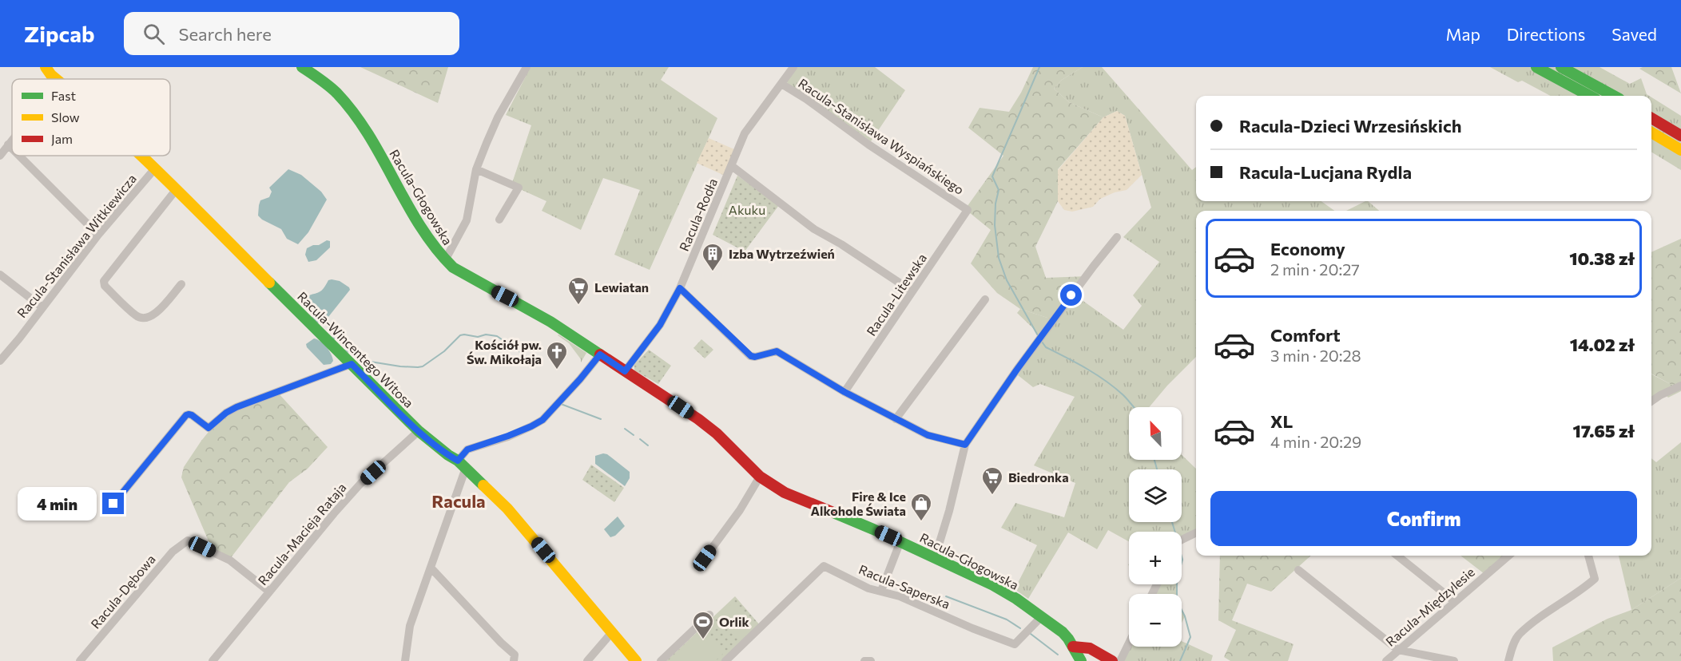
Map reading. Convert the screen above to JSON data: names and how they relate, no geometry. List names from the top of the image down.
{
  "streets": {
    "main road": ["Racula-Głogowska", "Racula-Wincentego Witosa"],
    "street": [
      "Racula-Stanisława Wyspiańskiego",
      "Racula-Rodła",
      "Racula-Stanisława Witkiewicza",
      "Racula-Litewska",
      "Racula-Macieja Rataja",
      "Racula-Saperska",
      "Racula-Dębowa",
      "Racula-Międzylesie"
    ]
  },
  "crossings": [
    ["Racula-Stanisława Wyspiańskiego", "Racula-Rodła"],
    ["Racula-Stanisława Wyspiańskiego", "Racula-Litewska"],
    ["Racula-Głogowska", "Racula-Rodła"],
    ["Racula-Głogowska", "Racula-Saperska"],
    ["Racula-Stanisława Witkiewicza", "Racula-Wincentego Witosa"],
    ["Racula-Wincentego Witosa", "Racula-Macieja Rataja"],
    ["Racula-Macieja Rataja", "Racula-Dębowa"]
  ],
  "districts": ["Racula"],
  "parks": ["Akuku"],
  "places": {
    "building": ["Izba Wytrzeźwień"],
    "supermarket": ["Lewiatan", "Biedronka"],
    "church": ["Kościół pw. Św. Mikołaja"],
    "shop": ["Fire & Ice Alkohole Świata"],
    "sports": ["Orlik"]
  },
  "legend": ["Fast", "Slow", "Jam"],
  "north": "top left",
  "page": {
    "header": "Zipcab",
    "search": "Search here",
    "nav": ["Map", "Directions", "Saved"],
    "banner": ["Racula-Dzieci Wrzesińskich", "Racula-Lucjana Rydla"],
    "list": [
      {
        "name": "Economy",
        "note": "2 min · 20:27",
        "value": "10.38 zł"
      },
      {
        "name": "Comfort",
        "note": "3 min · 20:28",
        "value": "14.02 zł"
      },
      {
        "name": "XL",
        "note": "4 min · 20:29",
        "value": "17.65 zł"
      }
    ],
    "map_buttons": ["+", "−"],
    "buttons": "Confirm",
    "bubble": "4 min"
  }
}
